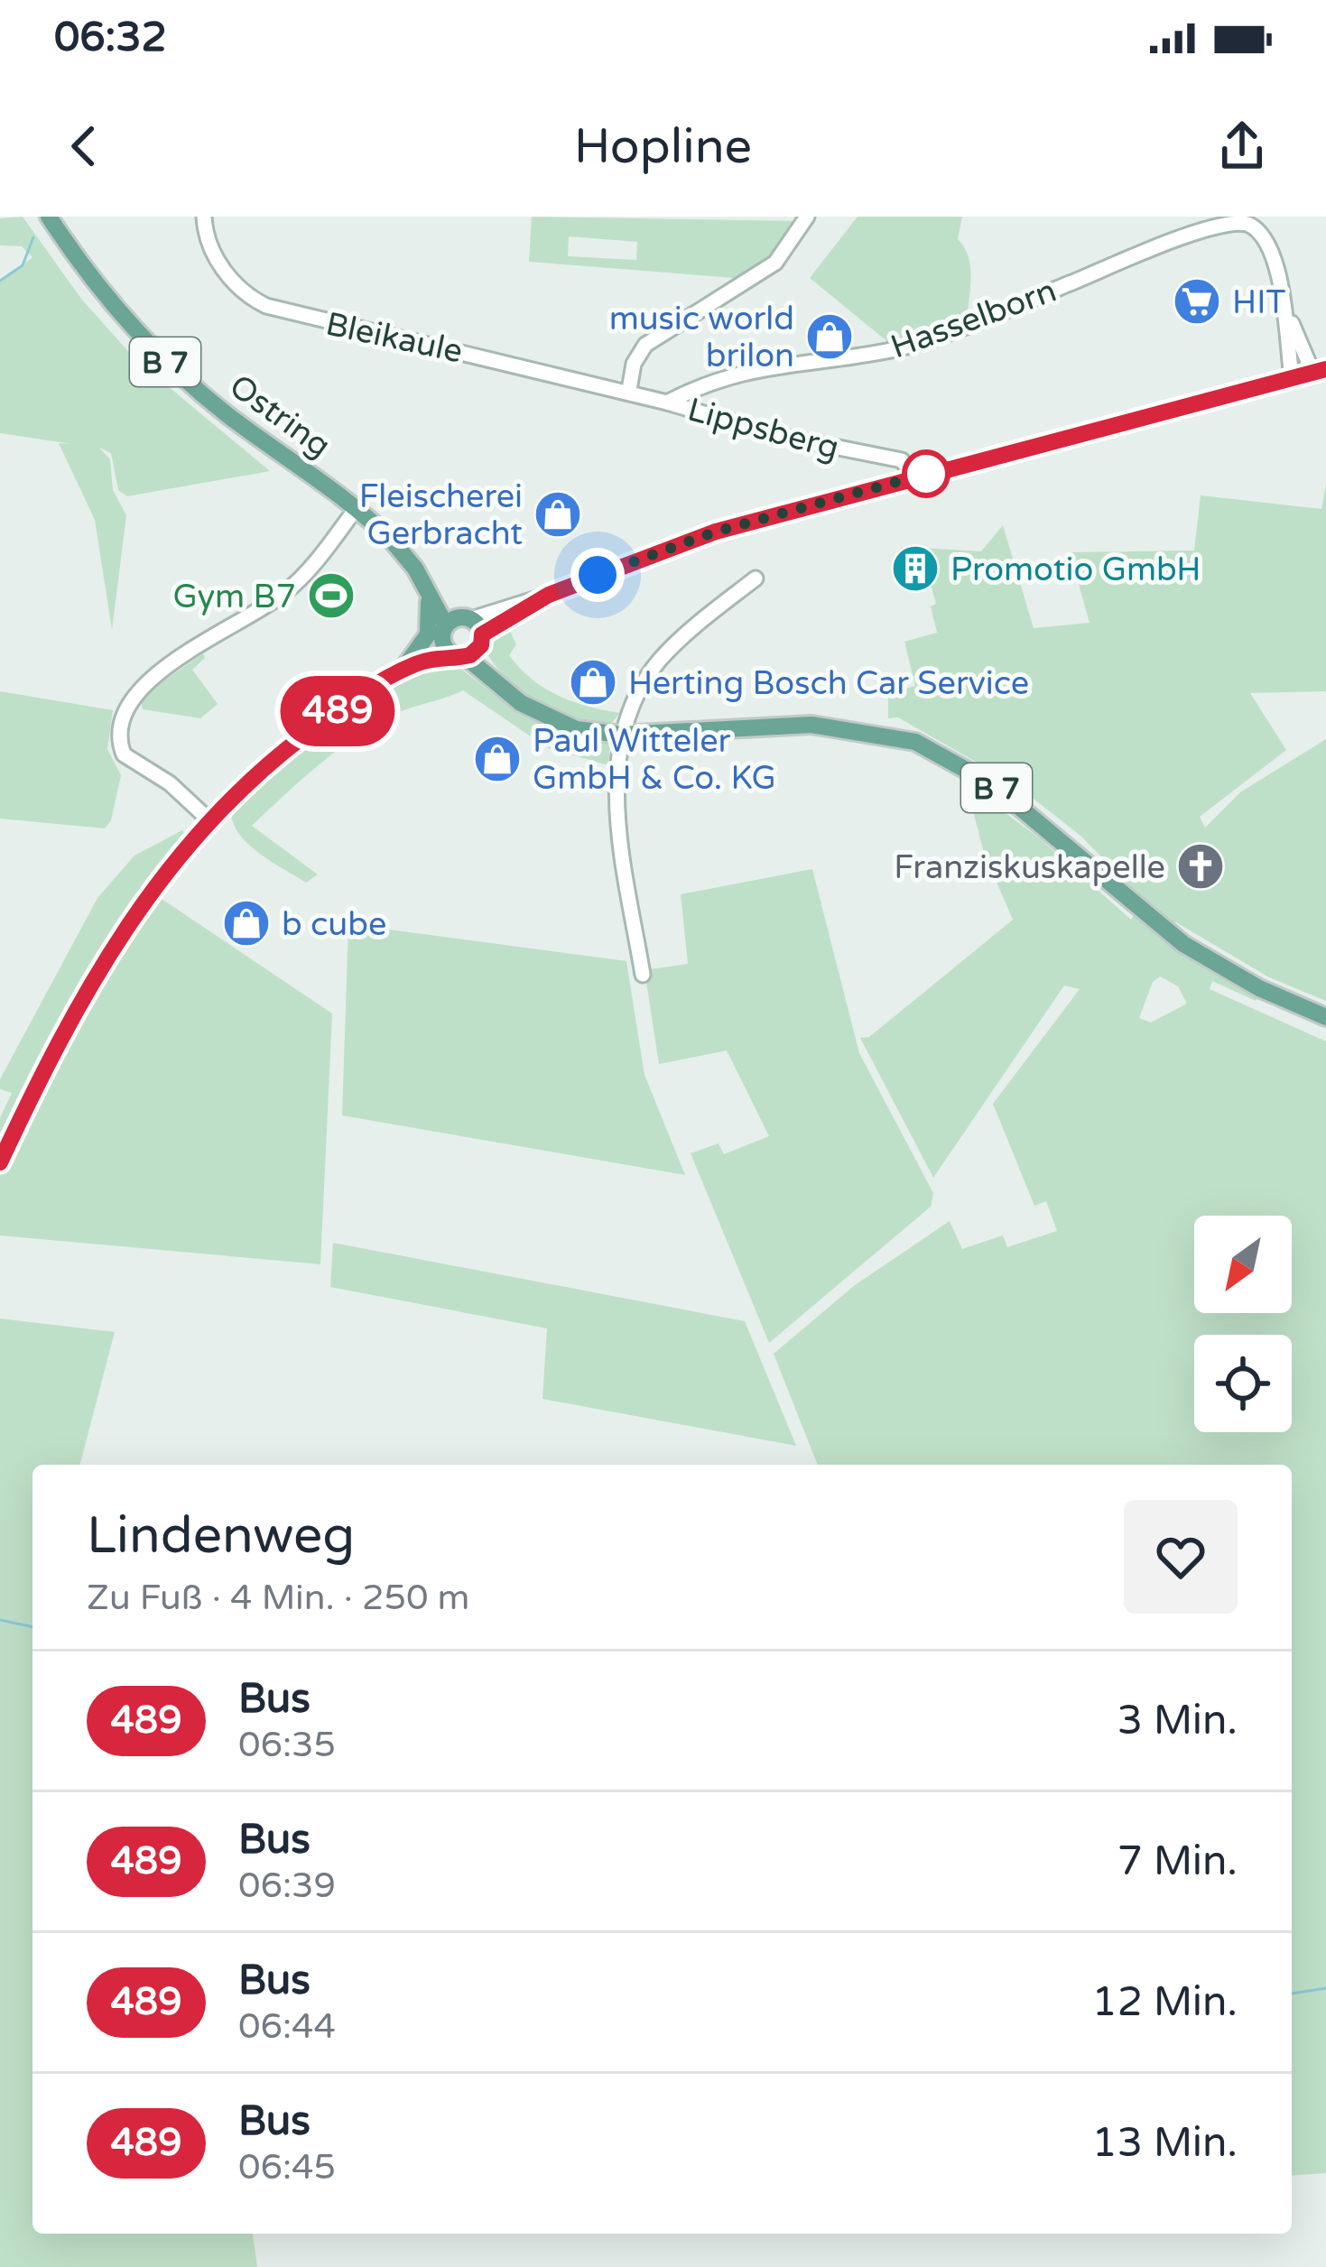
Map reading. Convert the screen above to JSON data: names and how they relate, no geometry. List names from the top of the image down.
{
  "streets": {
    "main road": ["B 7", "Ostring"],
    "street": ["Hasselborn", "Bleikaule", "Lippsberg"]
  },
  "crossings": [
    ["Hasselborn", "Lippsberg"],
    ["B 7", "Ostring"]
  ],
  "places": {
    "supermarket": ["HIT"],
    "shop": [
      "music world brilon",
      "Fleischerei Gerbracht",
      "Herting Bosch Car Service",
      "Paul Witteler GmbH & Co. KG",
      "b cube"
    ],
    "building": ["Promotio GmbH"],
    "sports": ["Gym B7"],
    "church": ["Franziskuskapelle"]
  },
  "lines": ["bus line 489"],
  "north": "bottom left",
  "page": {
    "status": "06:32",
    "header": "Hopline",
    "on_map": "489",
    "heading": ["Lindenweg", "Zu Fuß · 4 Min. · 250 m"],
    "list": [
      {
        "mark": "489",
        "name": "Bus",
        "note": "06:35",
        "value": "3 Min."
      },
      {
        "mark": "489",
        "name": "Bus",
        "note": "06:39",
        "value": "7 Min."
      },
      {
        "mark": "489",
        "name": "Bus",
        "note": "06:44",
        "value": "12 Min."
      },
      {
        "mark": "489",
        "name": "Bus",
        "note": "06:45",
        "value": "13 Min."
      }
    ]
  }
}
